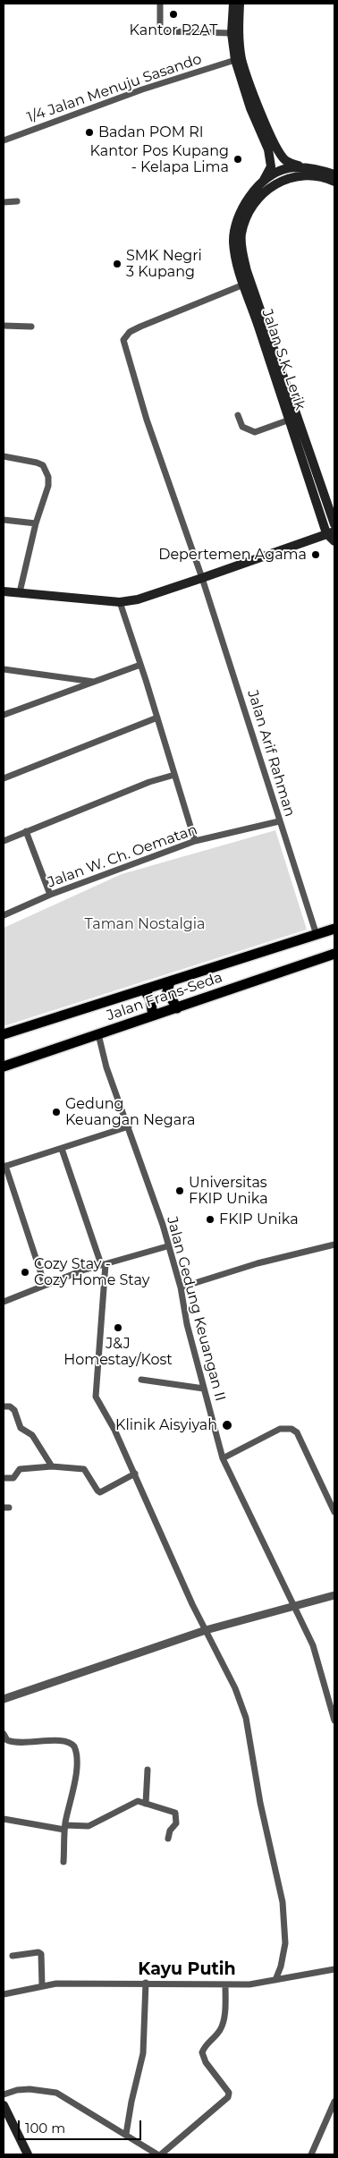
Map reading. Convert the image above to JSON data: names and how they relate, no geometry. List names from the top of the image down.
{
  "streets": {
    "main road": ["Jalan S.K. Lerik", "Jalan Frans-Seda"],
    "street": [
      "1/4 Jalan Menuju Sasando",
      "Jalan Arif Rahman",
      "Jalan W. Ch. Oematan",
      "Jalan Gedung Keuangan II"
    ]
  },
  "crossings": [
    ["1/4 Jalan Menuju Sasando", "Jalan S.K. Lerik"],
    ["Jalan S.K. Lerik", "Jalan Arif Rahman"],
    ["Jalan Arif Rahman", "Jalan W. Ch. Oematan"],
    ["Jalan Arif Rahman", "Jalan Frans-Seda"],
    ["Jalan Frans-Seda", "Jalan Gedung Keuangan II"]
  ],
  "districts": ["Kayu Putih"],
  "parks": ["Taman Nostalgia"],
  "places": [
    "Kantor P2AT",
    "Badan POM RI",
    "Kantor Pos Kupang - Kelapa Lima",
    "SMK Negri 3 Kupang",
    "Depertemen Agama",
    "Gedung Keuangan Negara",
    "Universitas FKIP Unika",
    "FKIP Unika",
    "Cozy Stay - Cozy Home Stay",
    "J&J Homestay/Kost",
    "Klinik Aisyiyah"
  ],
  "scale_bar": "100 m"
}
